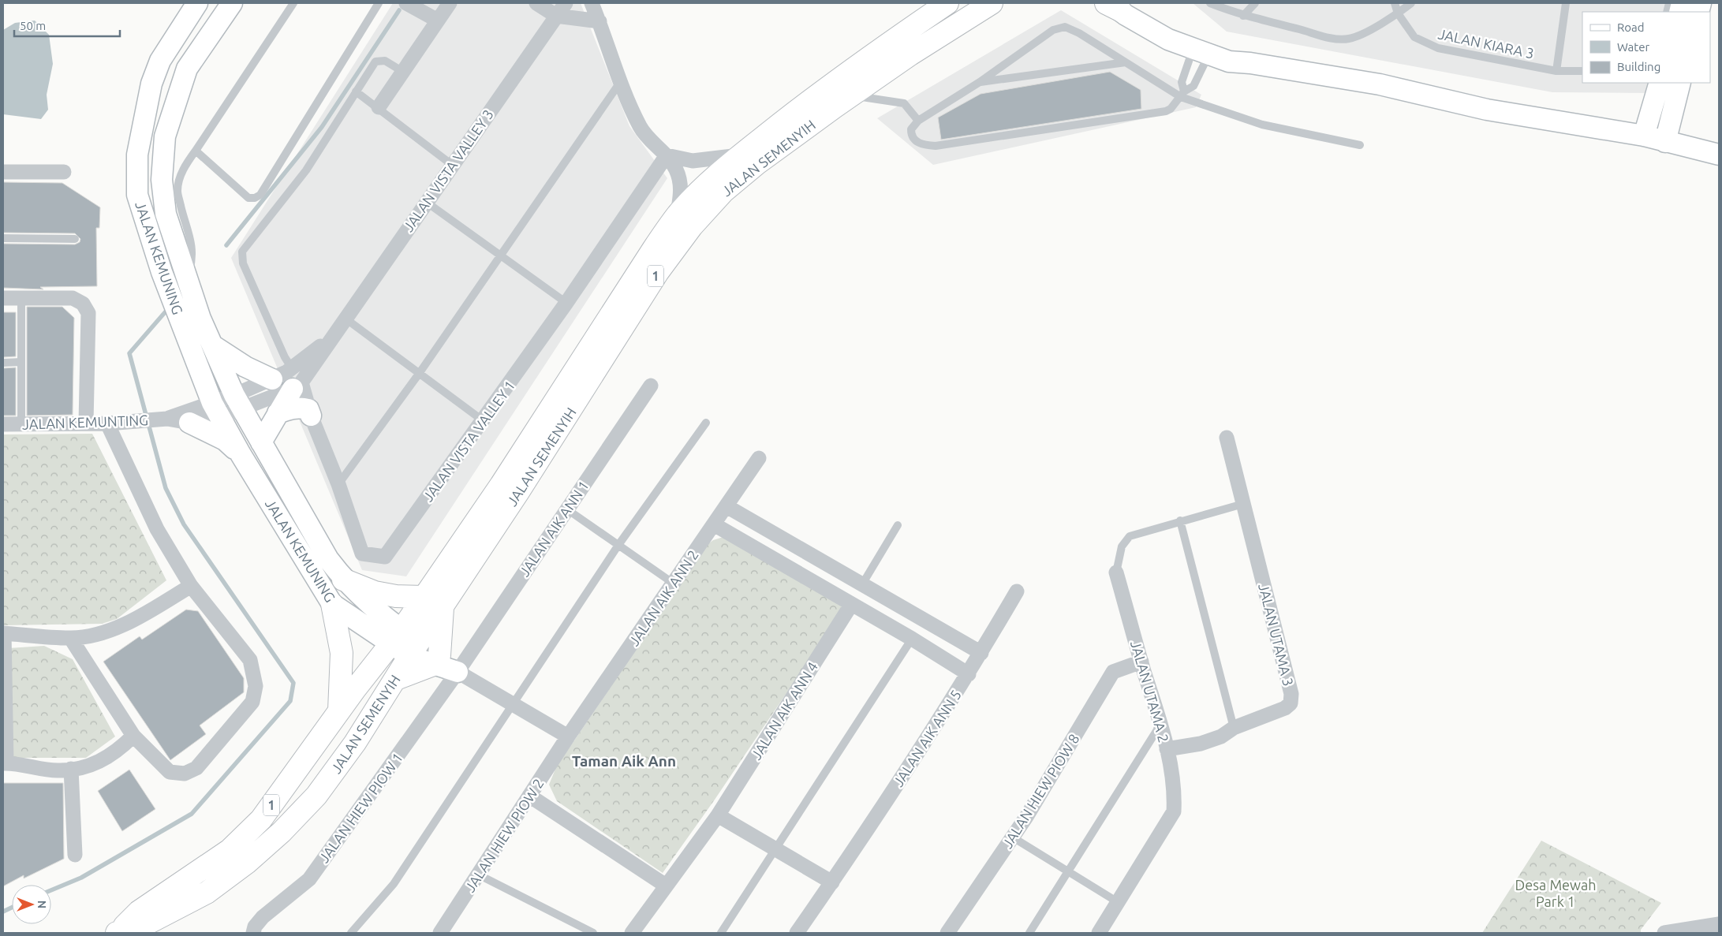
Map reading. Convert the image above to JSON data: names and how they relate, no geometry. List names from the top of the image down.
{
  "streets": {
    "main road": ["JALAN SEMENYIH", "1"],
    "street": [
      "JALAN VISTA VALLEY 3",
      "JALAN KEMUNING",
      "JALAN KEMUNTING",
      "JALAN VISTA VALLEY 1",
      "JALAN AIK ANN 1",
      "JALAN AIK ANN 2",
      "JALAN UTAMA 3",
      "JALAN UTAMA 2",
      "JALAN AIK ANN 4",
      "JALAN AIK ANN 5",
      "JALAN HIEW PIOW 8",
      "JALAN HIEW PIOW 1",
      "JALAN HIEW PIOW 2"
    ],
    "lane": ["JALAN KIARA 3"]
  },
  "crossings": [
    ["JALAN SEMENYIH", "JALAN KEMUNING"],
    ["JALAN VISTA VALLEY 3", "JALAN KEMUNING"],
    ["JALAN VISTA VALLEY 3", "JALAN VISTA VALLEY 1"],
    ["JALAN AIK ANN 1", "JALAN HIEW PIOW 1"],
    ["JALAN AIK ANN 2", "JALAN HIEW PIOW 2"],
    ["JALAN UTAMA 3", "JALAN UTAMA 2"],
    ["JALAN UTAMA 2", "JALAN HIEW PIOW 8"]
  ],
  "districts": ["Taman Aik Ann"],
  "parks": ["Desa Mewah Park 1"],
  "legend": ["Road", "Water", "Building"],
  "scale_bar": "50 m",
  "north": "right"
}
